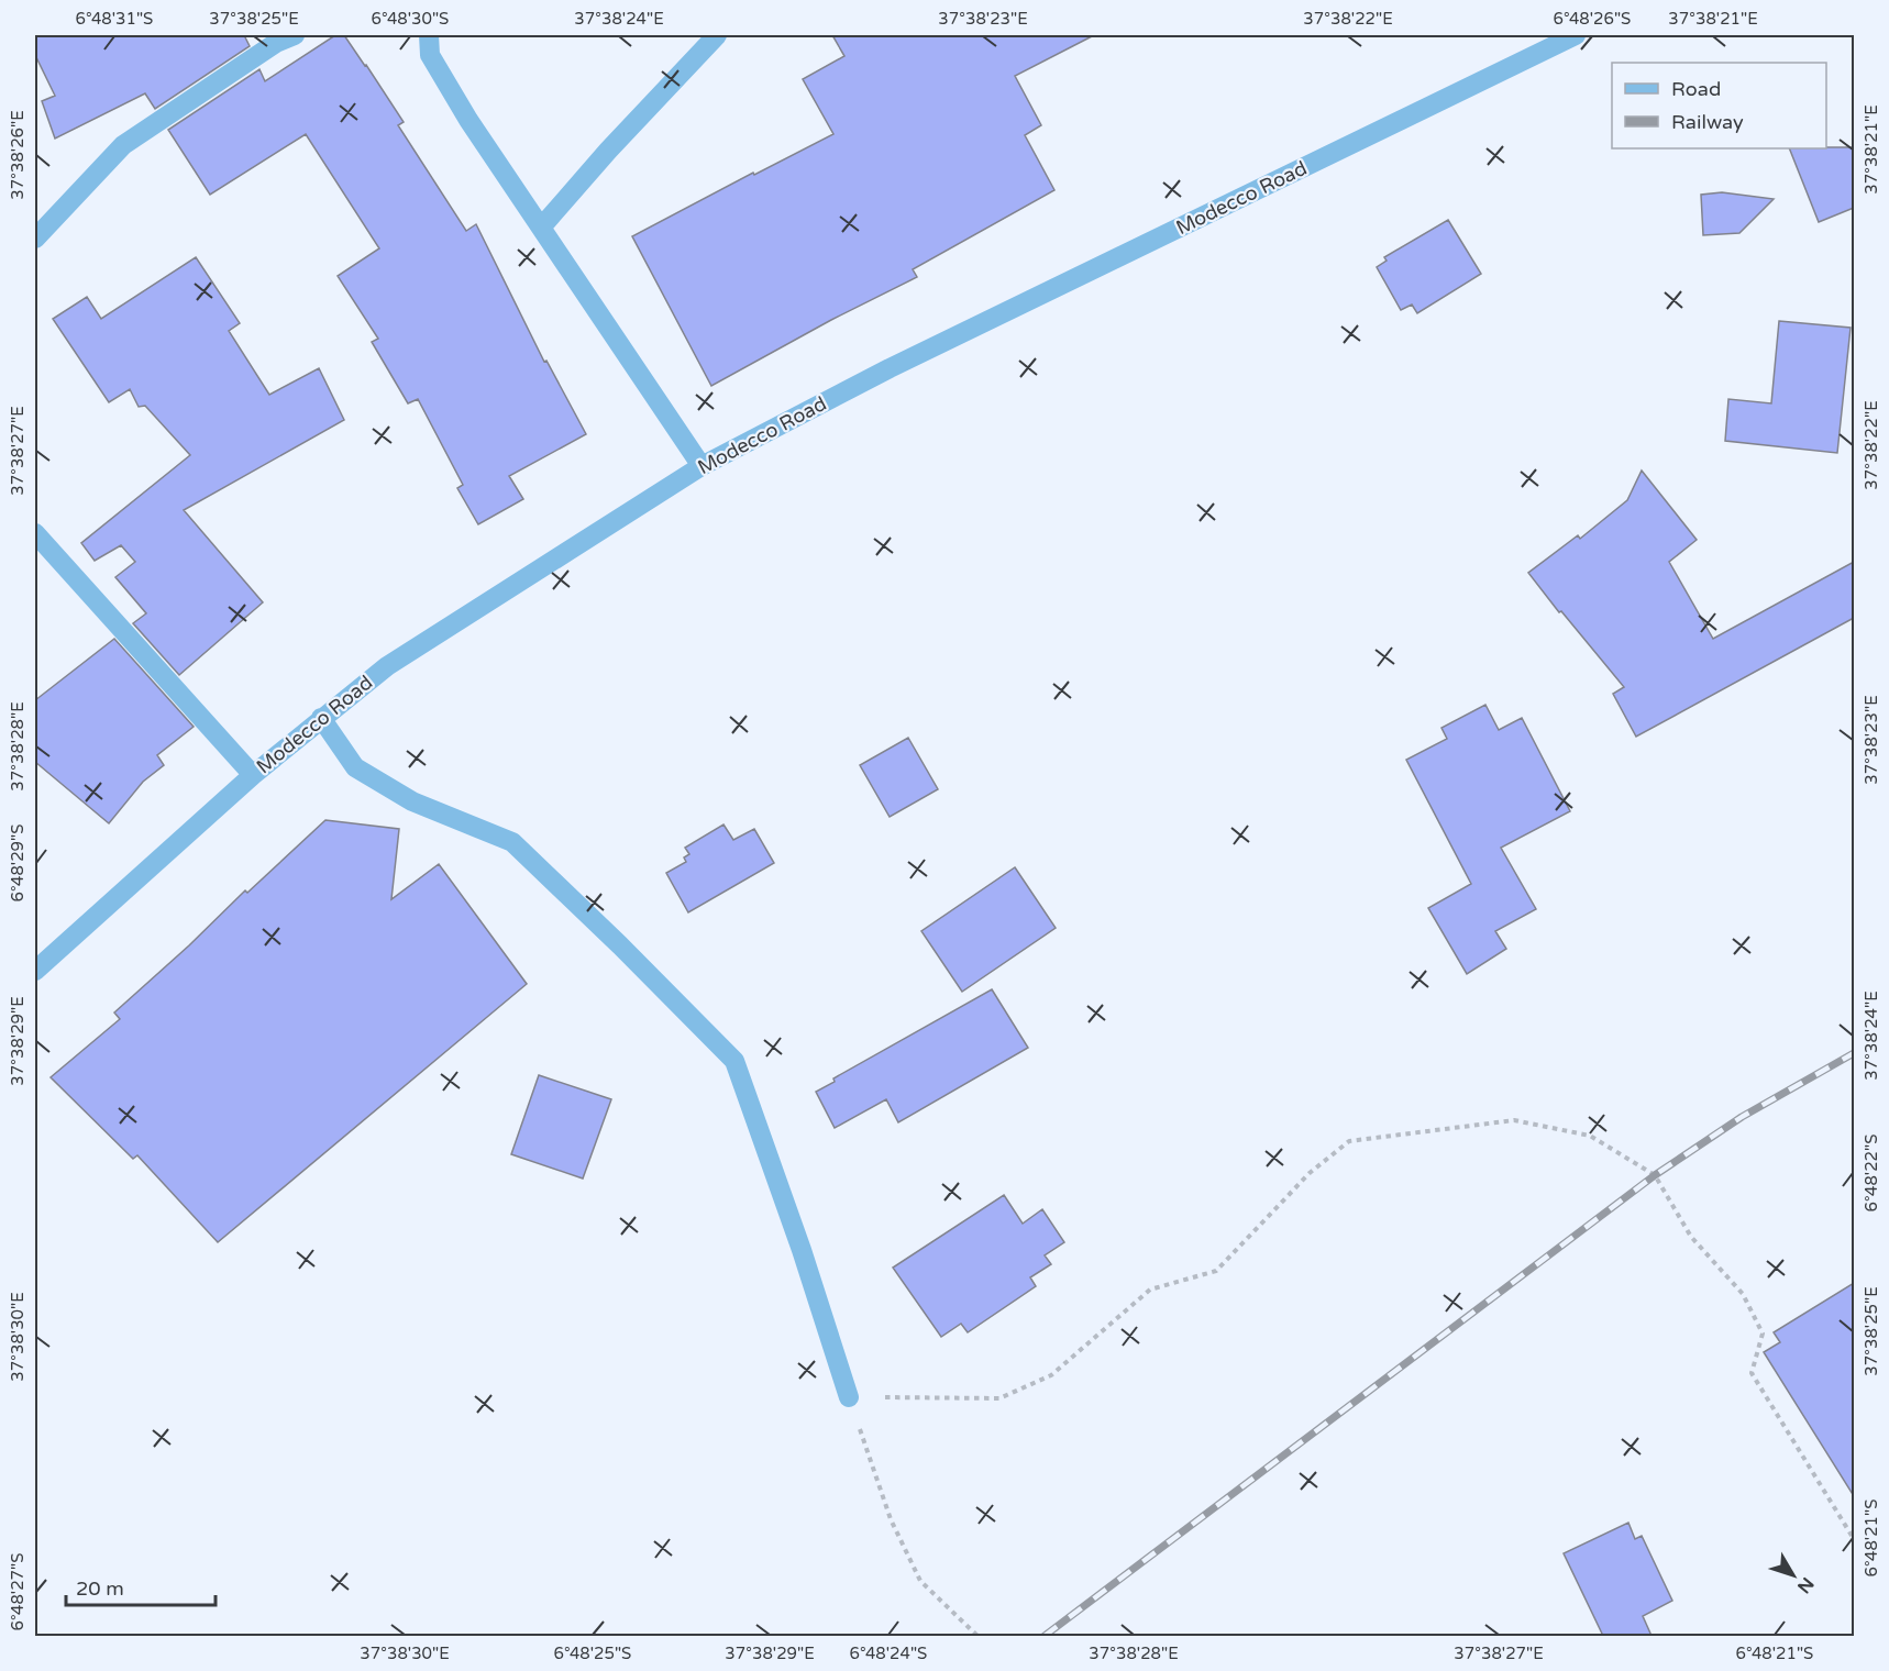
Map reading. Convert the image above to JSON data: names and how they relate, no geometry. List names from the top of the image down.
{
  "streets": {
    "street": ["Modecco Road"]
  },
  "legend": ["Road", "Railway"],
  "scale_bar": "20 m",
  "north": "bottom right",
  "coordinates": [
    "6°48'31\"S",
    "37°38'25\"E",
    "6°48'30\"S",
    "37°38'24\"E",
    "37°38'23\"E",
    "37°38'22\"E",
    "6°48'26\"S",
    "37°38'21\"E",
    "37°38'26\"E",
    "37°38'27\"E",
    "37°38'28\"E",
    "6°48'29\"S",
    "37°38'29\"E",
    "6°48'22\"S",
    "37°38'30\"E",
    "6°48'21\"S",
    "6°48'27\"S",
    "6°48'25\"S",
    "6°48'24\"S"
  ]
}
